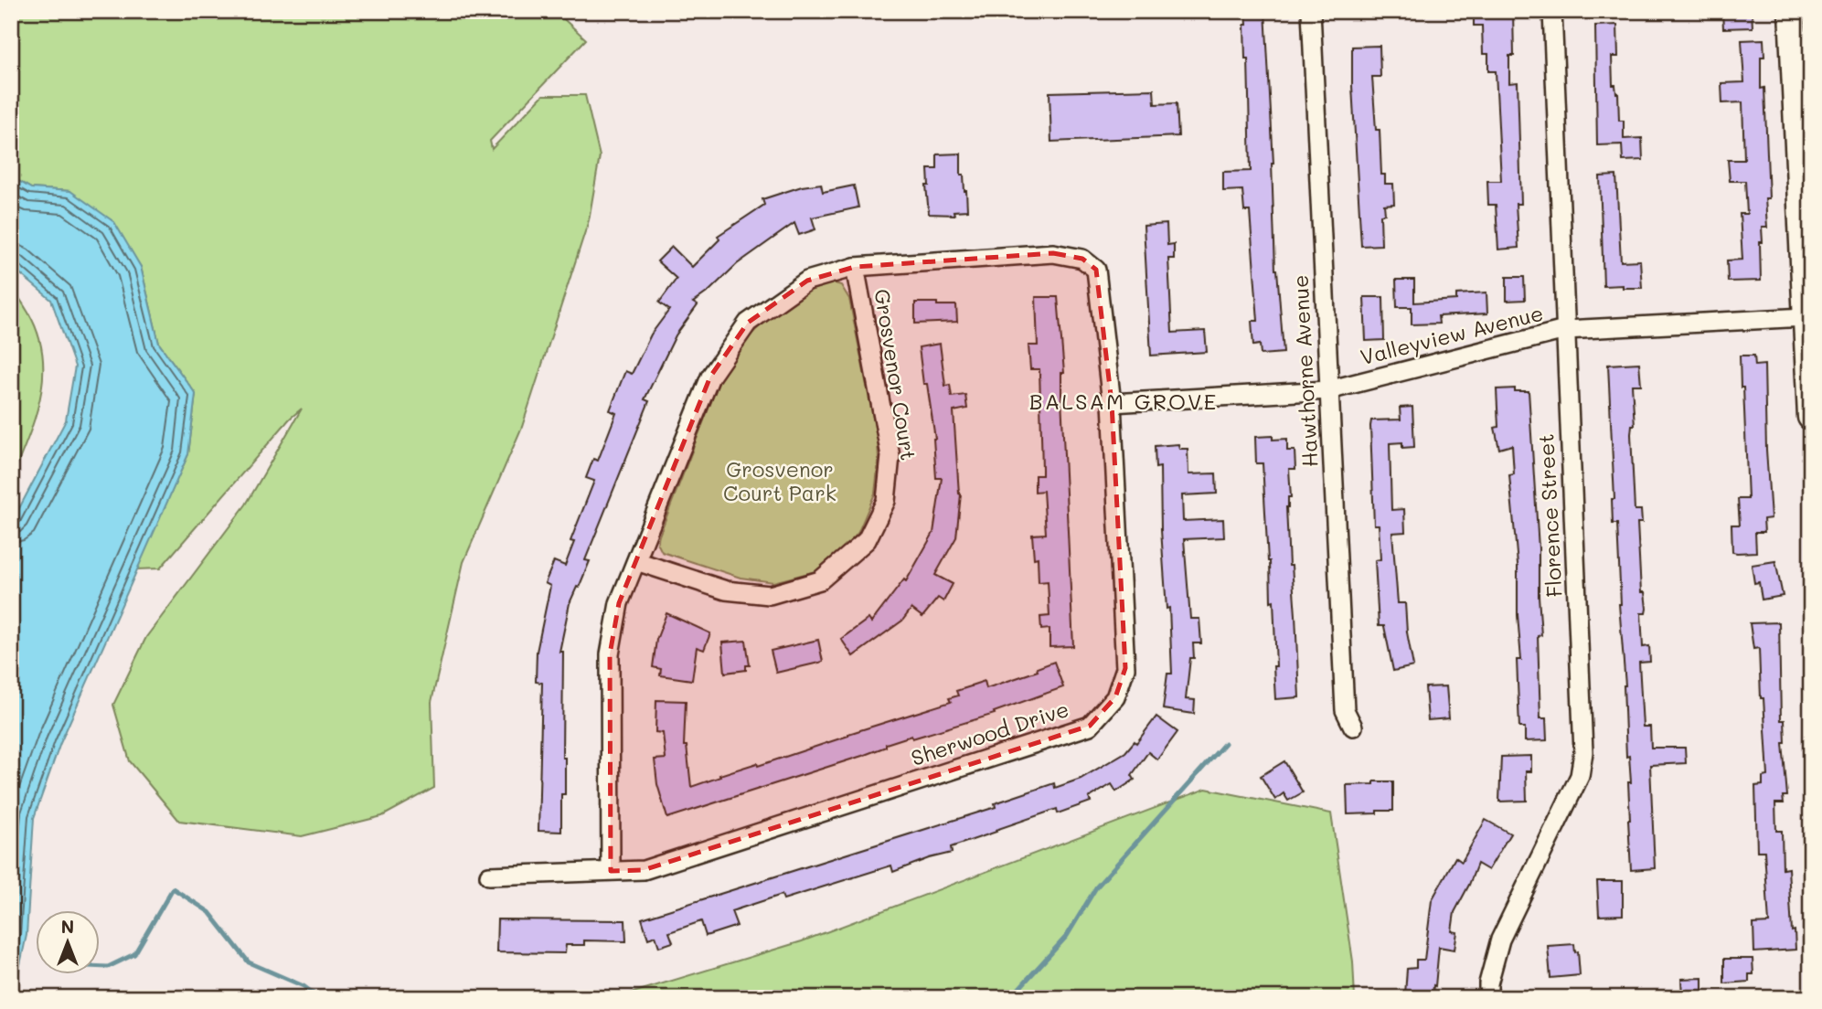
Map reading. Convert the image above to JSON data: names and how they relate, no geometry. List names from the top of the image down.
{
  "streets": {
    "street": [
      "Valleyview Avenue",
      "Hawthorne Avenue",
      "Grosvenor Court",
      "Florence Street",
      "Sherwood Drive"
    ]
  },
  "crossings": [
    ["Valleyview Avenue", "Hawthorne Avenue"],
    ["Valleyview Avenue", "Florence Street"],
    ["Valleyview Avenue", "Sherwood Drive"],
    ["Grosvenor Court", "Sherwood Drive"]
  ],
  "districts": ["BALSAM GROVE"],
  "parks": ["Grosvenor Court Park"],
  "north": "top"
}
